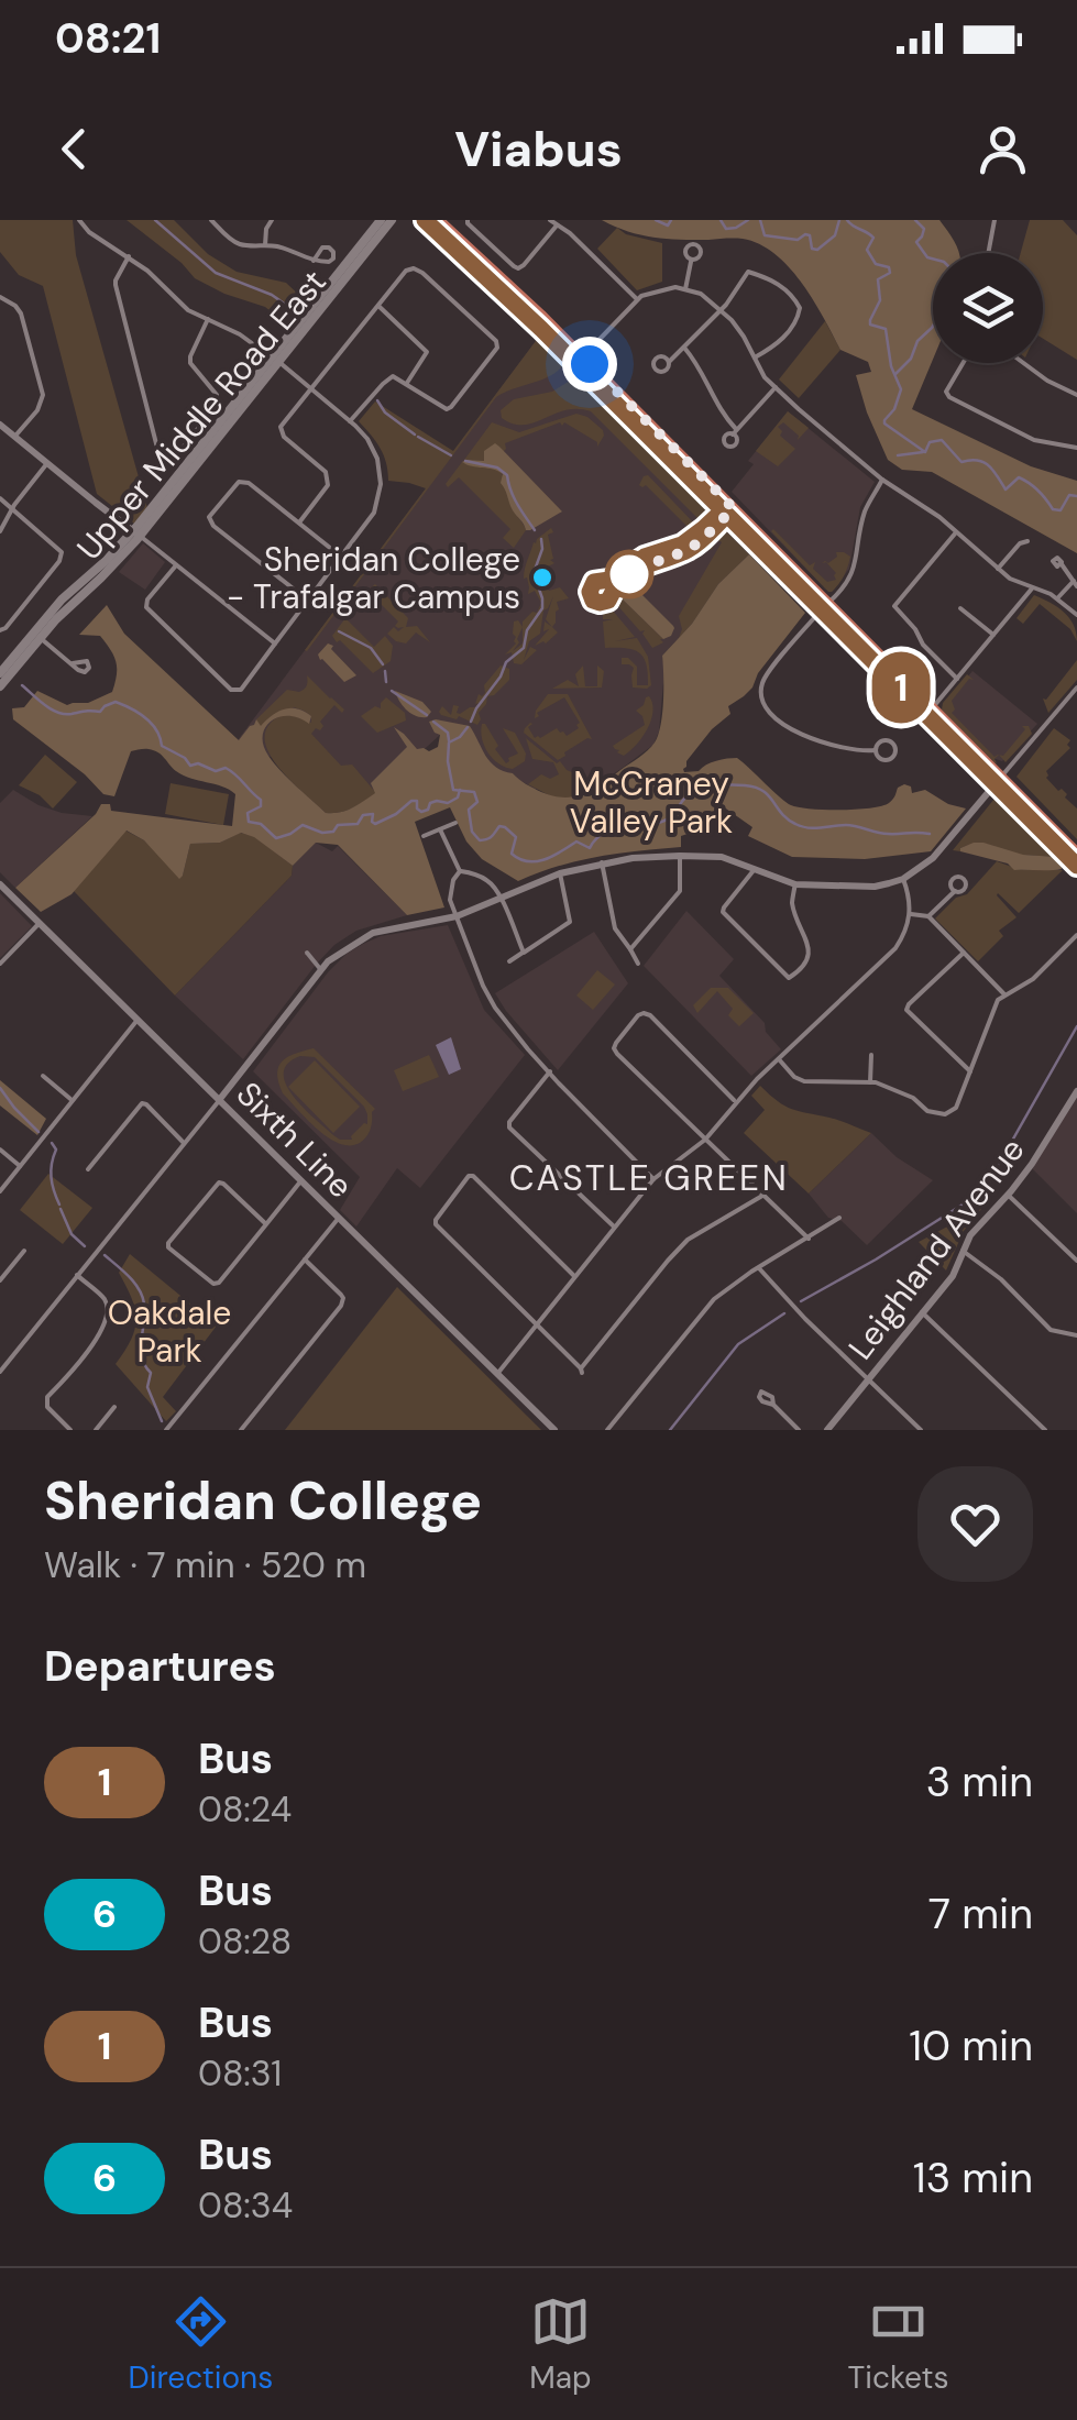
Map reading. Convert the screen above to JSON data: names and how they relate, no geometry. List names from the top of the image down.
{
  "streets": {
    "main road": ["Upper Middle Road East"],
    "street": ["Sixth Line", "Leighland Avenue"]
  },
  "districts": ["CASTLE GREEN"],
  "parks": ["McCraney Valley Park", "Oakdale Park"],
  "places": ["Sheridan College - Trafalgar Campus"],
  "lines": ["bus line 1"],
  "page": {
    "status": "08:21",
    "header": "Viabus",
    "on_map": "1",
    "heading": [
      ["Sheridan College", "Walk · 7 min · 520 m"],
      "Departures"
    ],
    "list": [
      {
        "mark": "1",
        "name": "Bus",
        "note": "08:24",
        "value": "3 min"
      },
      {
        "mark": "6",
        "name": "Bus",
        "note": "08:28",
        "value": "7 min"
      },
      {
        "mark": "1",
        "name": "Bus",
        "note": "08:31",
        "value": "10 min"
      },
      {
        "mark": "6",
        "name": "Bus",
        "note": "08:34",
        "value": "13 min"
      }
    ],
    "tabs": ["Directions", "Map", "Tickets"]
  }
}
